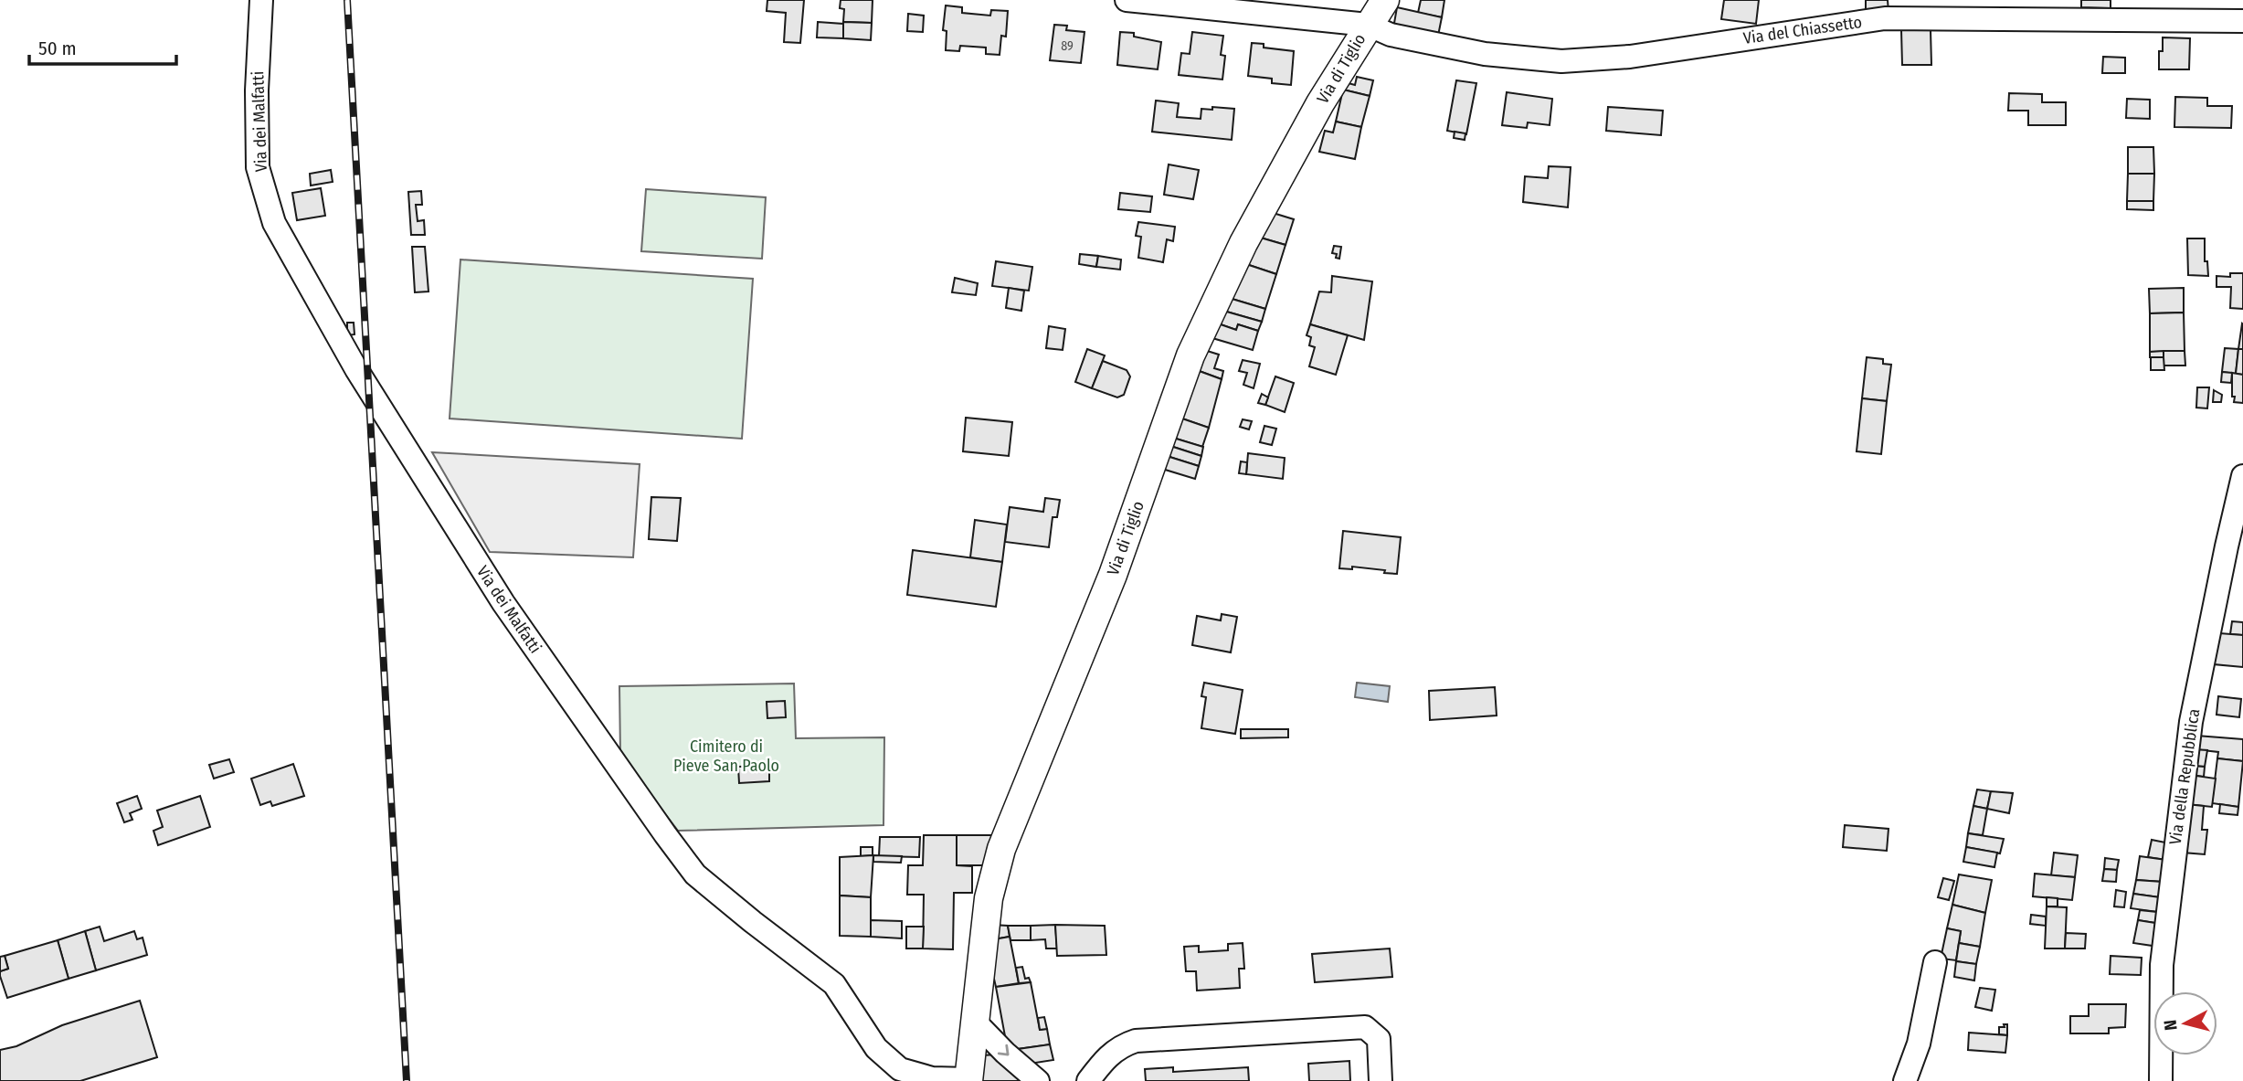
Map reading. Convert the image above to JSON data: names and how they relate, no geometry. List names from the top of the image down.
{
  "streets": {
    "main road": ["Via di Tiglio"],
    "street": ["Via del Chiassetto", "Via dei Malfatti", "Via della Repubblica"]
  },
  "crossings": [
    ["Via del Chiassetto", "Via di Tiglio"],
    ["Via di Tiglio", "Via dei Malfatti"]
  ],
  "parks": ["Cimitero di Pieve San Paolo"],
  "house_numbers": ["89"],
  "scale_bar": "50 m",
  "north": "left"
}
